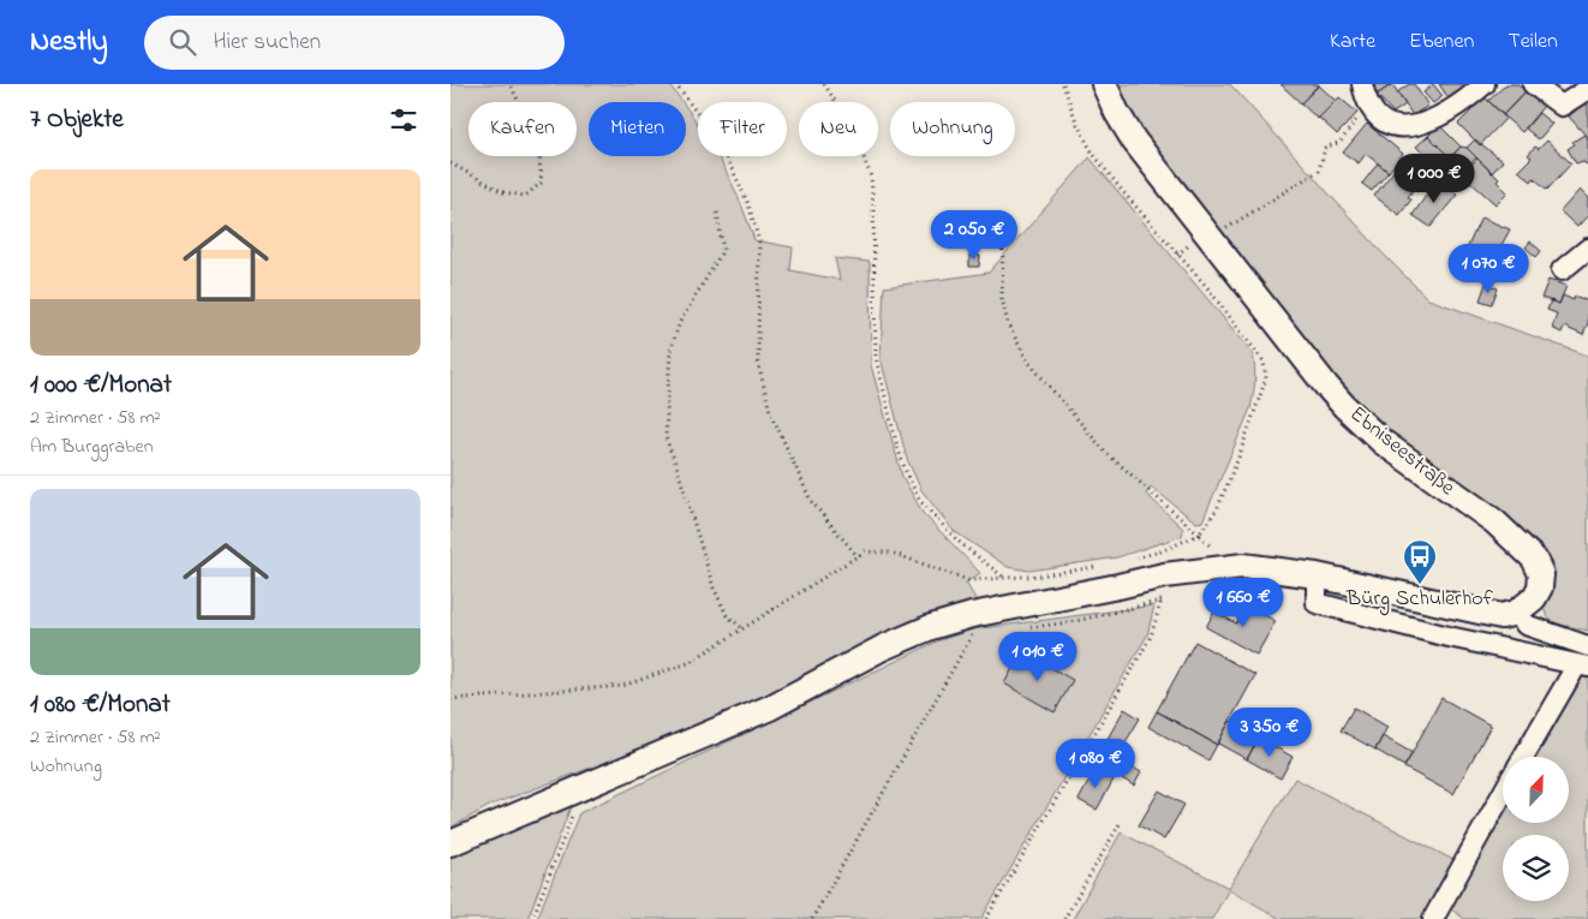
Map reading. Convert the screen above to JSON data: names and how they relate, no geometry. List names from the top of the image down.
{
  "streets": {
    "street": ["Ebniseestraße"]
  },
  "places": {
    "bus stop": ["Bürg Schulerhof"]
  },
  "north": "top right",
  "page": {
    "header": "Nestly",
    "search": "Hier suchen",
    "nav": ["Karte", "Ebenen", "Teilen"],
    "heading": "7 Objekte",
    "chip": [
      "Kaufen",
      "Mieten",
      "Filter",
      "Neu",
      "Wohnung"
    ],
    "price": [
      "1 000 €",
      "2 050 €",
      "1 070 €",
      "1 660 €",
      "1 010 €",
      "3 350 €",
      "1 080 €"
    ],
    "list": [
      {
        "name": "1 000 €/Monat",
        "note": "2 Zimmer · 58 m² · Am Burggraben"
      },
      {
        "name": "1 080 €/Monat",
        "note": "2 Zimmer · 58 m² · Wohnung"
      }
    ]
  }
}
